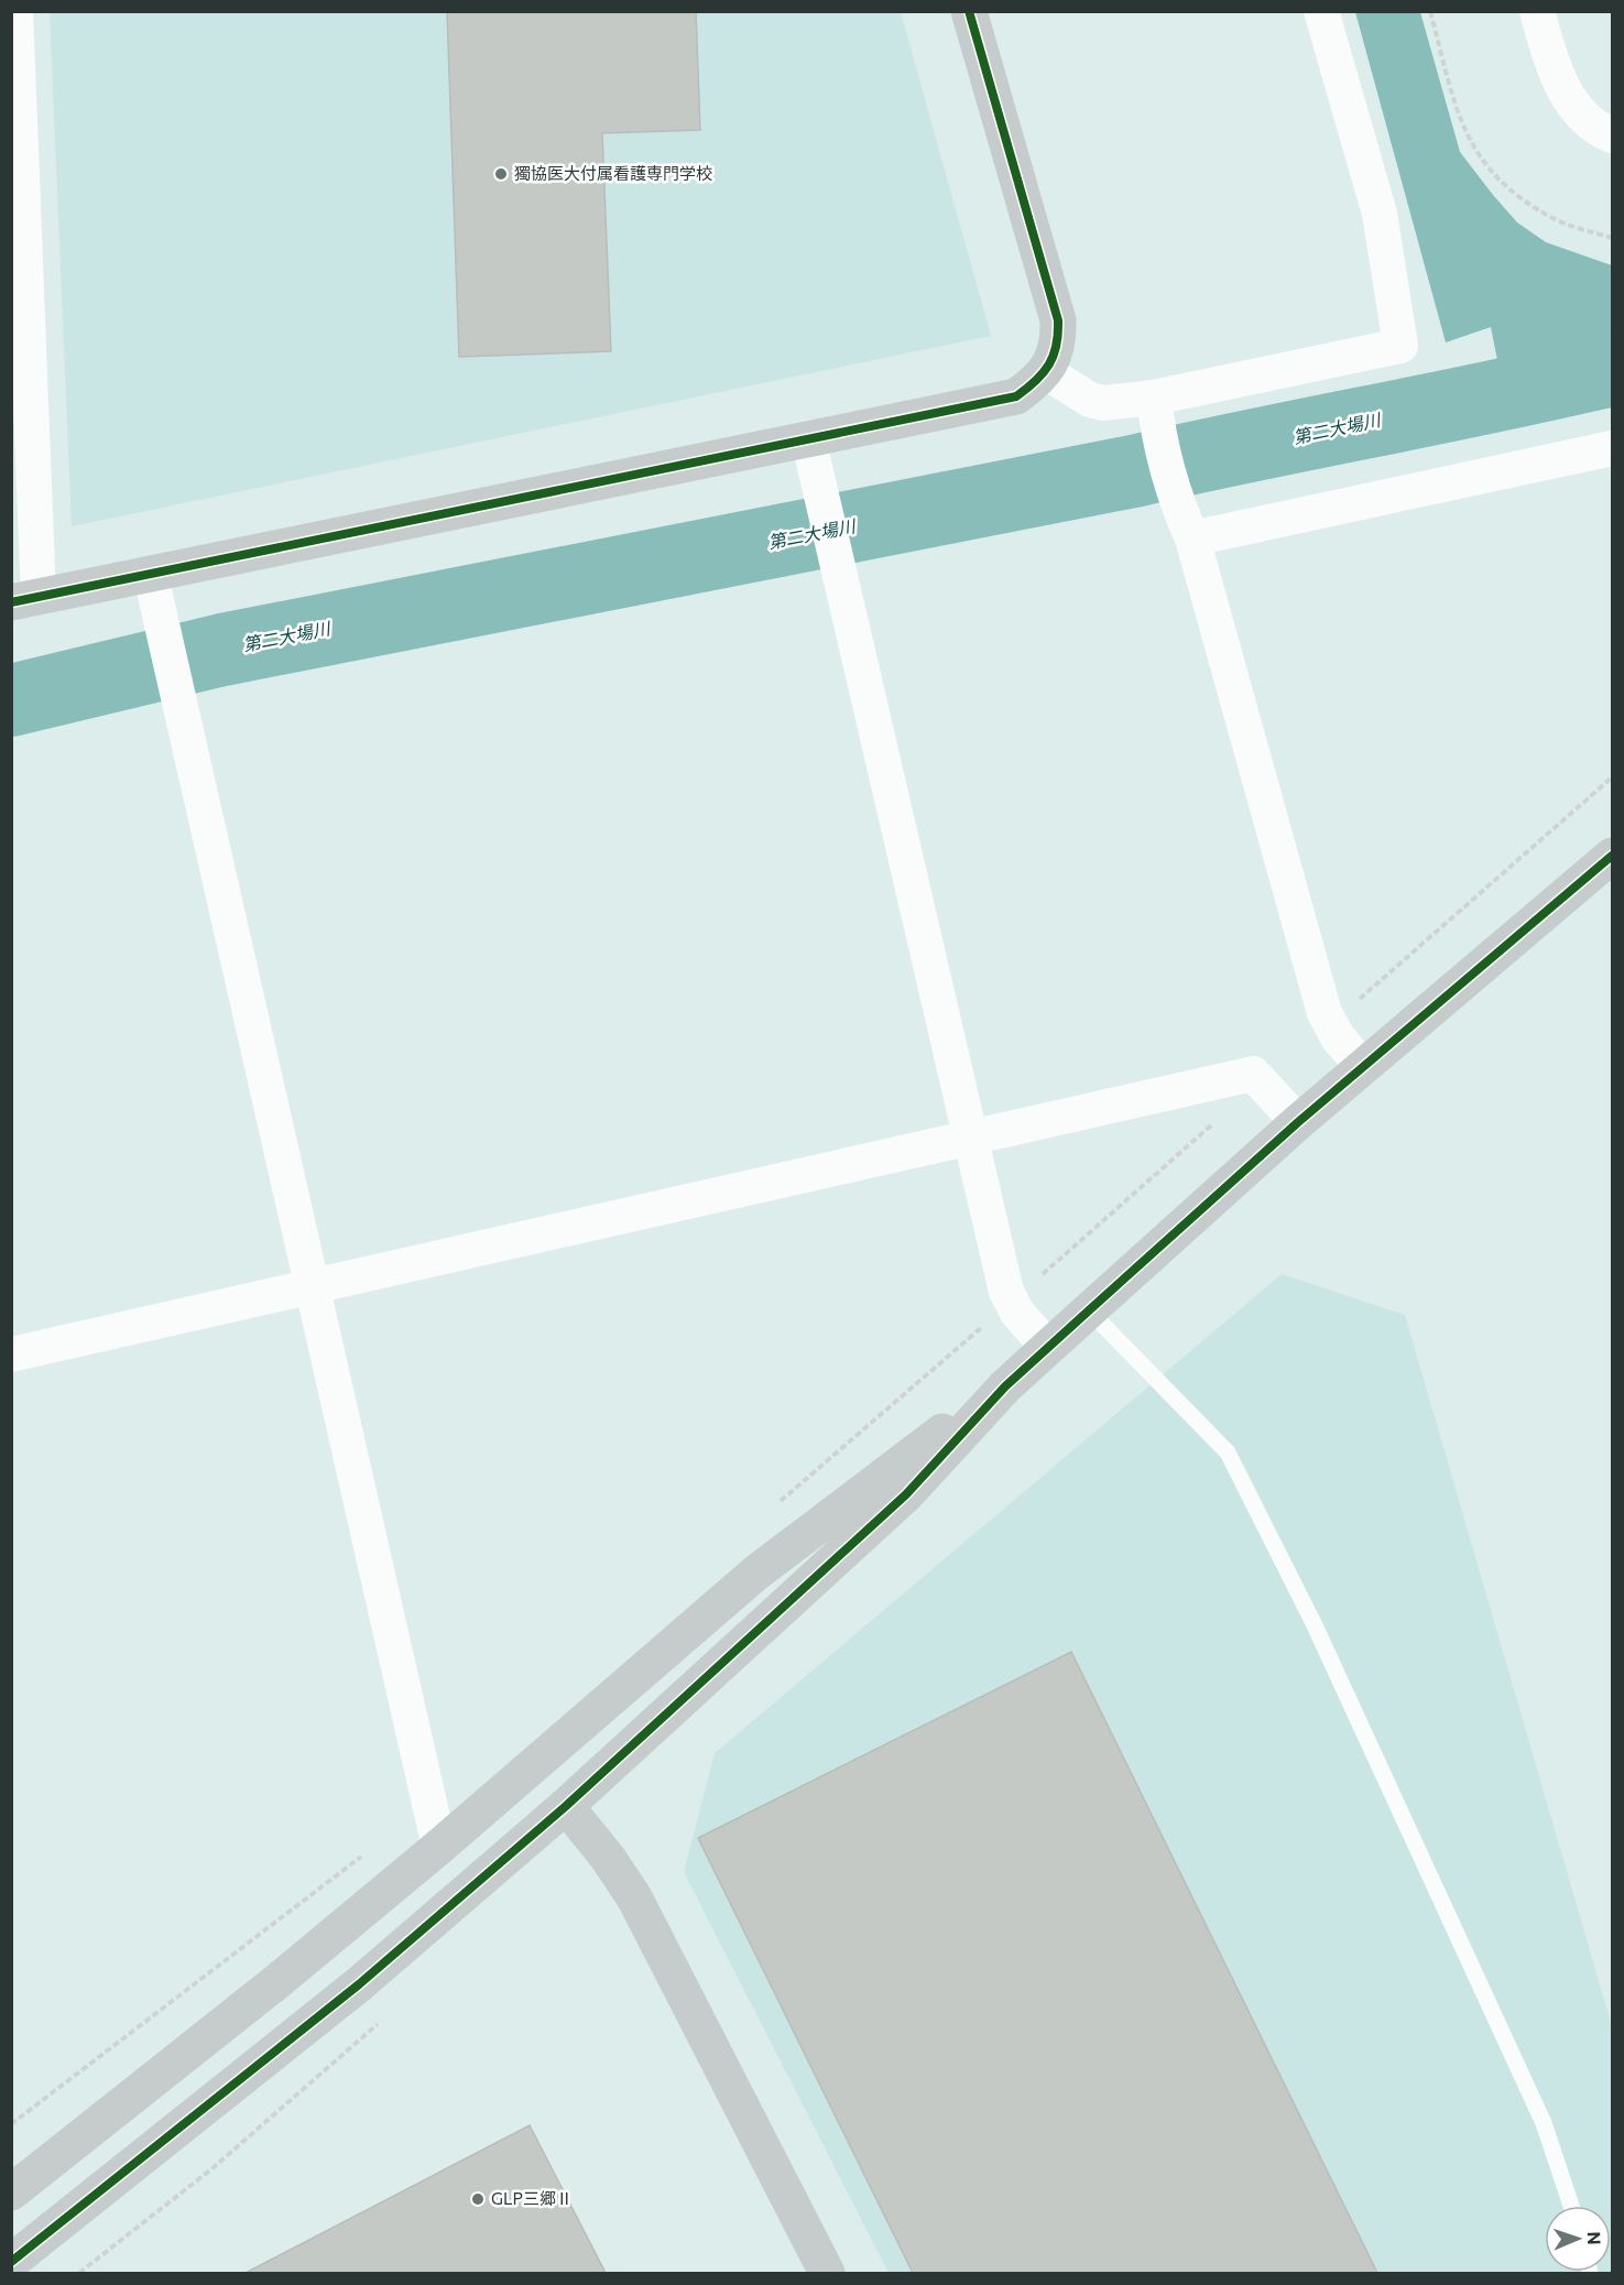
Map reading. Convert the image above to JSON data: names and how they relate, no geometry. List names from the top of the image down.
{
  "water": ["第二大場川"],
  "places": ["獨協医大付属看護専門学校", "GLP三郷Ⅱ"],
  "north": "right"
}
